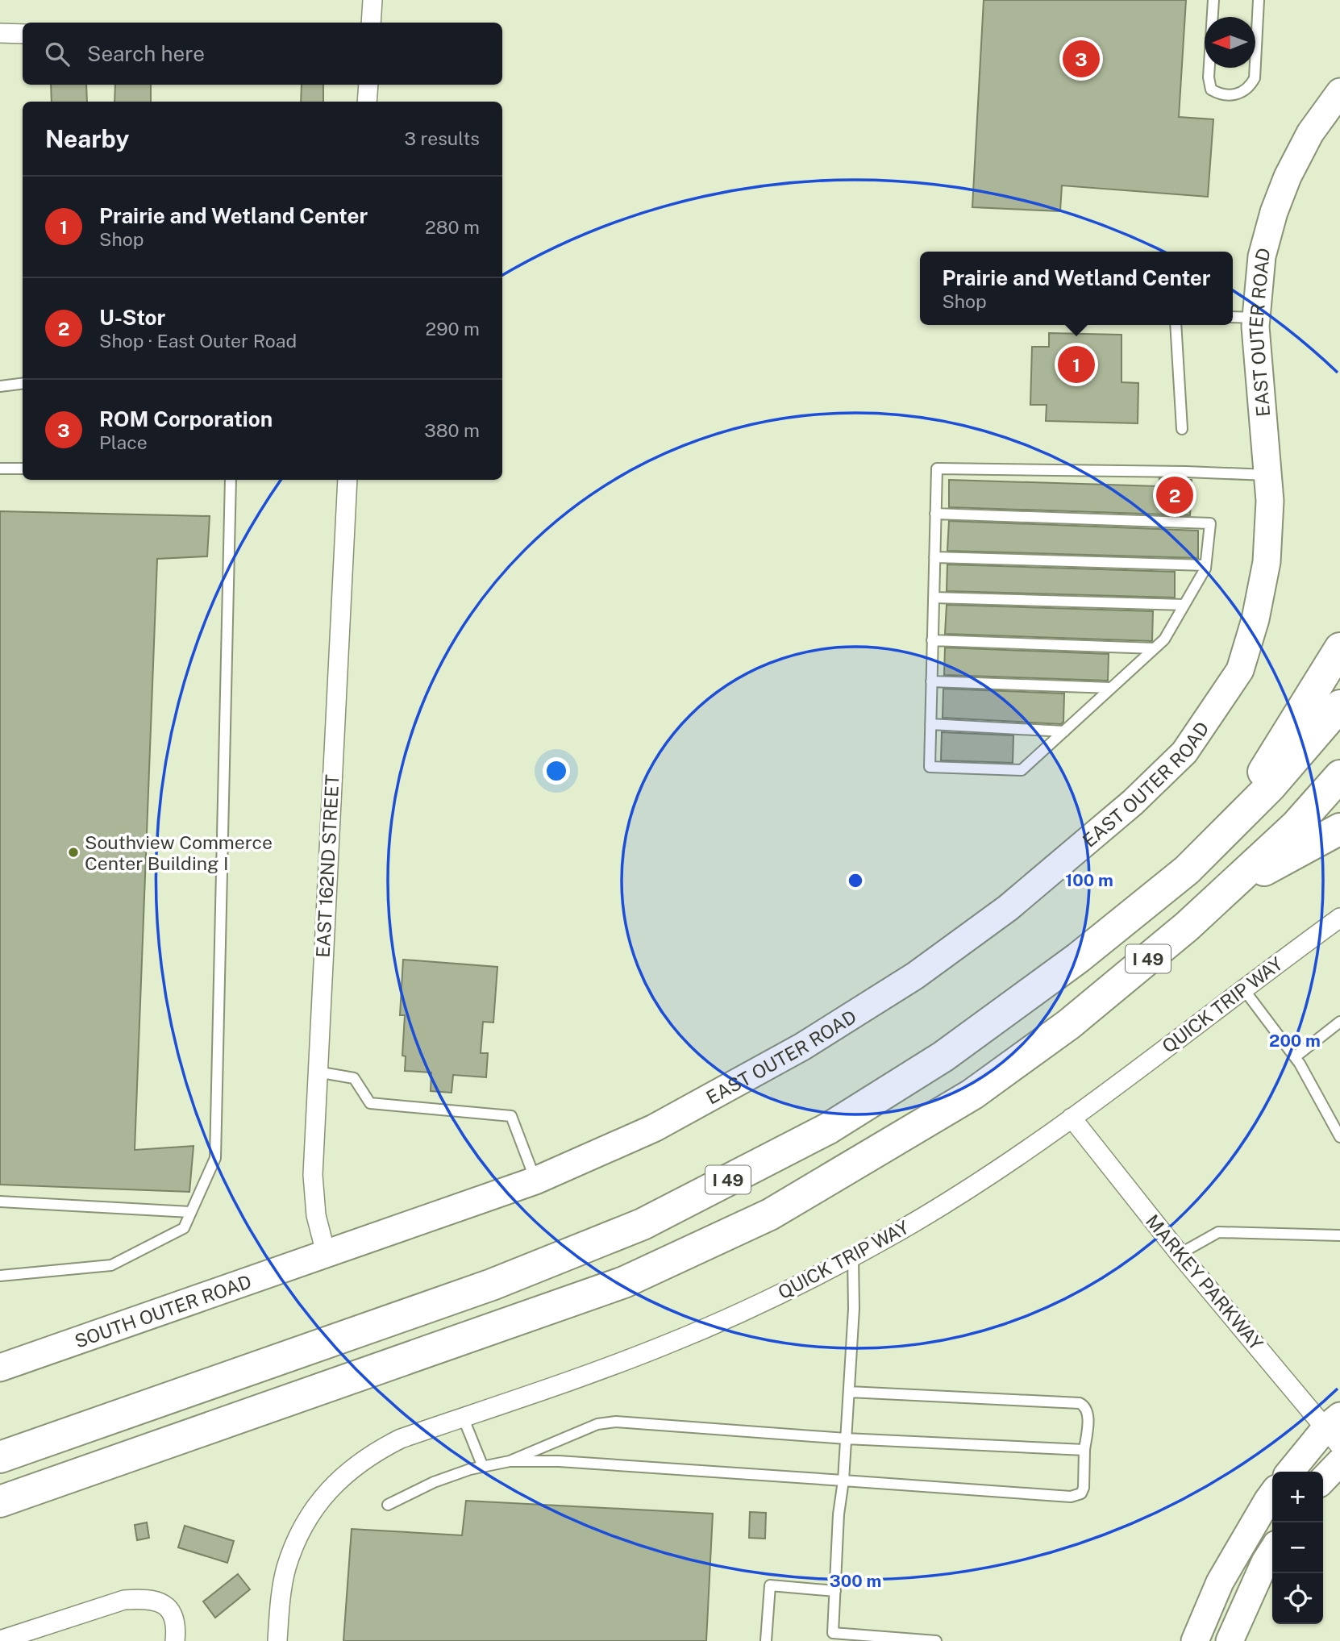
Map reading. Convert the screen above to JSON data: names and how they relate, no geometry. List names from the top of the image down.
{
  "streets": {
    "highway": ["I 49"],
    "street": [
      "EAST OUTER ROAD",
      "EAST 162ND STREET",
      "QUICK TRIP WAY",
      "MARKEY PARKWAY",
      "SOUTH OUTER ROAD"
    ]
  },
  "crossings": [
    ["EAST OUTER ROAD", "EAST 162ND STREET"],
    ["EAST OUTER ROAD", "SOUTH OUTER ROAD"],
    ["EAST 162ND STREET", "SOUTH OUTER ROAD"],
    ["QUICK TRIP WAY", "MARKEY PARKWAY"]
  ],
  "places": ["Southview Commerce Center Building I"],
  "north": "left",
  "page": {
    "search": "Search here",
    "pins": ["3", "1", "2"],
    "heading": ["Nearby", "3 results"],
    "list": [
      {
        "mark": "1",
        "name": "Prairie and Wetland Center",
        "note": "Shop",
        "value": "280 m"
      },
      {
        "mark": "2",
        "name": "U-Stor",
        "note": "Shop · East Outer Road",
        "value": "290 m"
      },
      {
        "mark": "3",
        "name": "ROM Corporation",
        "note": "Place",
        "value": "380 m"
      }
    ],
    "popup": ["Prairie and Wetland Center", "Shop"],
    "map_buttons": ["+", "−"]
  },
  "rings": ["100 m", "200 m", "300 m"]
}
